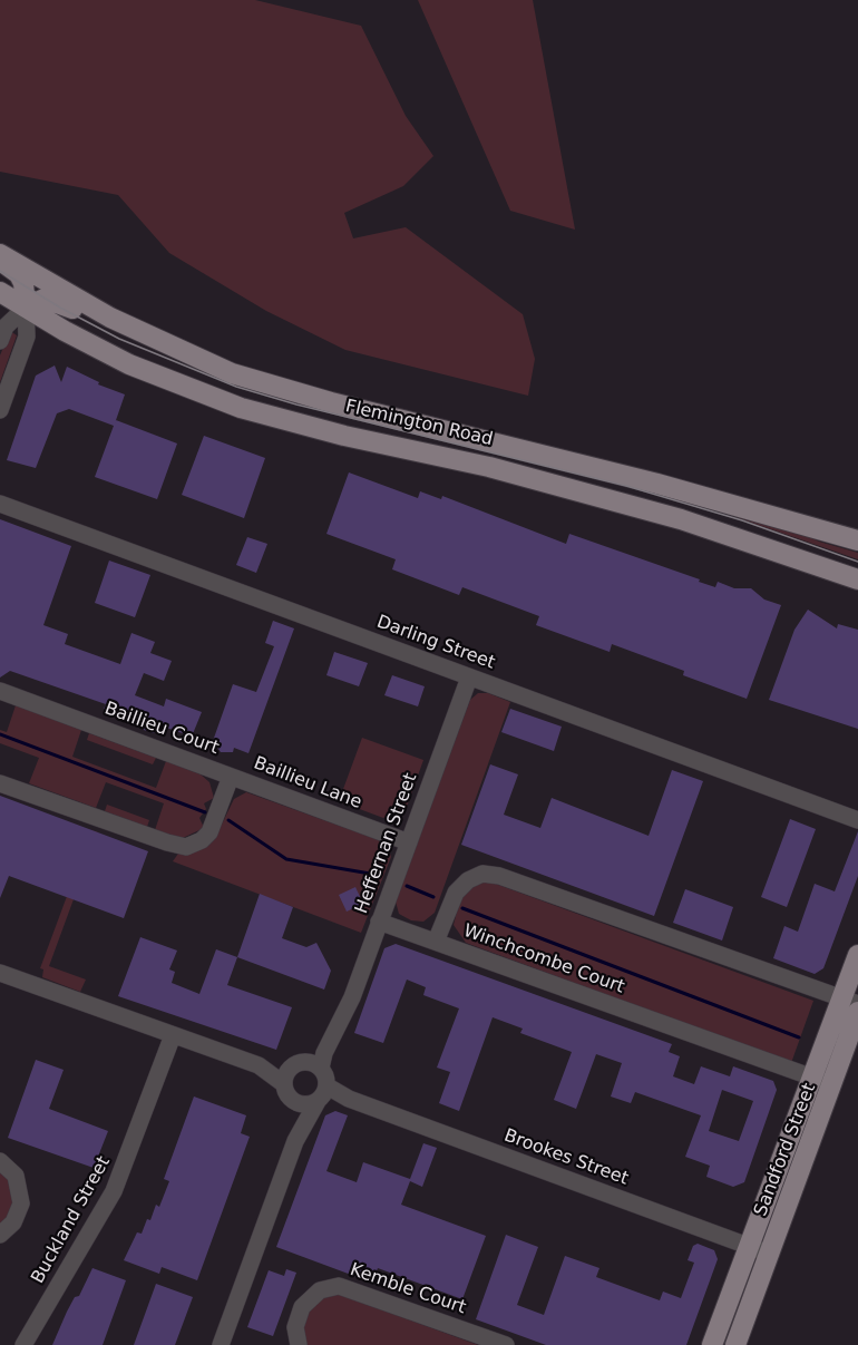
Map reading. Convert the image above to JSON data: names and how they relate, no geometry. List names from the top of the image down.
{
  "streets": {
    "main road": ["Flemington Road", "Sandford Street"],
    "street": [
      "Darling Street",
      "Baillieu Court",
      "Baillieu Lane",
      "Heffernan Street",
      "Winchcombe Court",
      "Brookes Street",
      "Buckland Street",
      "Kemble Court"
    ]
  },
  "crossings": [
    ["Darling Street", "Heffernan Street"],
    ["Baillieu Court", "Baillieu Lane"],
    ["Baillieu Lane", "Heffernan Street"],
    ["Heffernan Street", "Brookes Street"],
    ["Winchcombe Court", "Sandford Street"],
    ["Sandford Street", "Brookes Street"]
  ]
}
